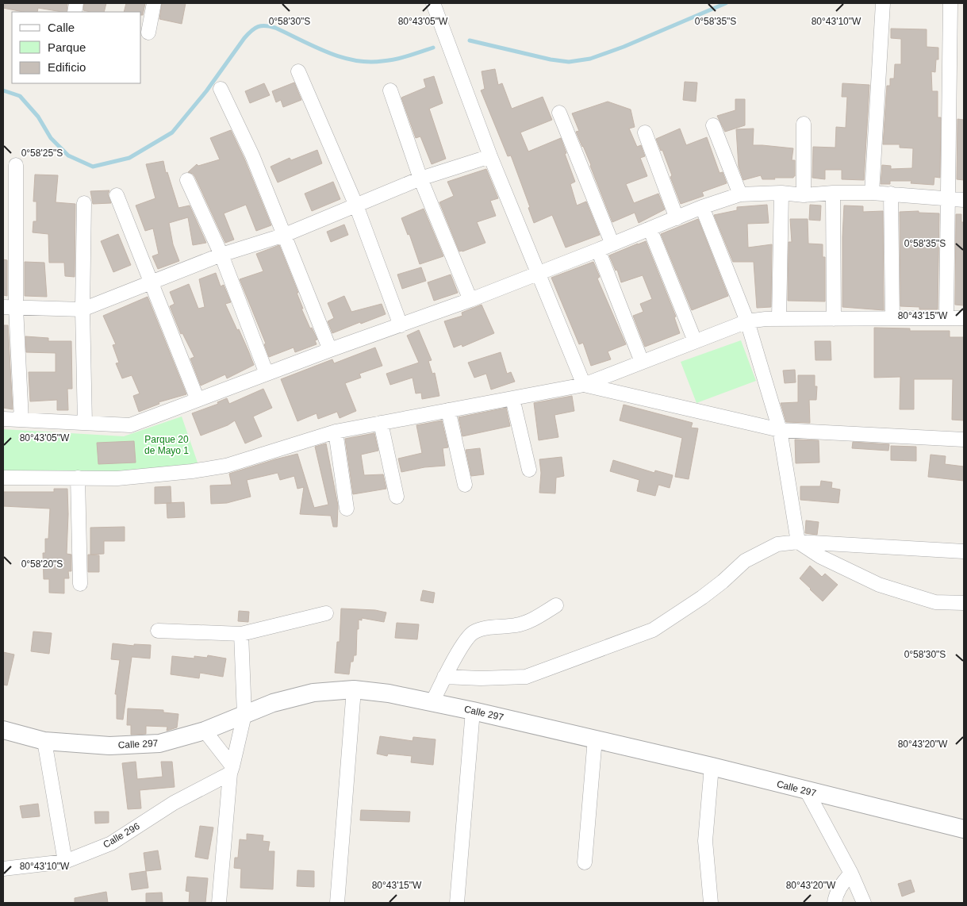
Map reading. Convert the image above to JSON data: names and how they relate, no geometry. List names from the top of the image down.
{
  "streets": {
    "street": ["Calle 297", "Calle 296"]
  },
  "parks": ["Parque 20 de Mayo 1"],
  "legend": ["Calle", "Parque", "Edificio"],
  "coordinates": [
    "0°58'30\"S",
    "0°58'35\"S",
    "80°43'05\"W",
    "80°43'10\"W",
    "0°58'25\"S",
    "80°43'15\"W",
    "0°58'20\"S",
    "80°43'20\"W"
  ]
}
